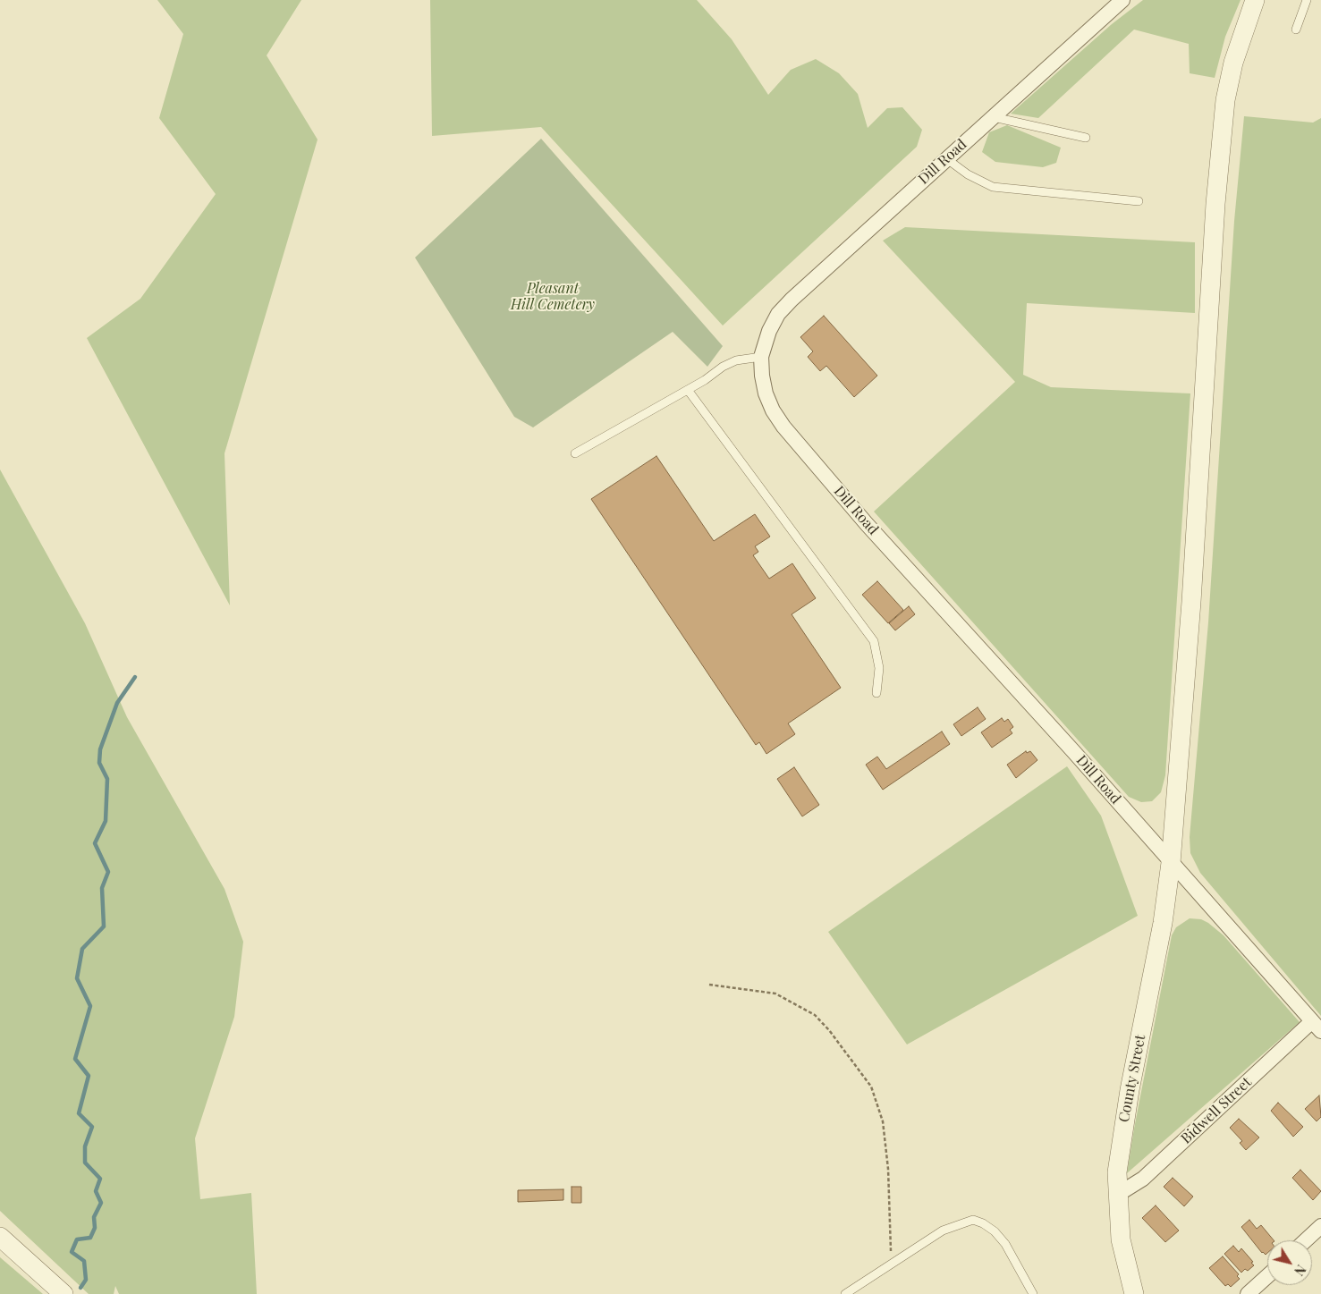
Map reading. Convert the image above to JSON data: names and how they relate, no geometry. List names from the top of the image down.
{
  "streets": {
    "street": ["Dill Road", "County Street", "Bidwell Street"]
  },
  "crossings": [
    ["Dill Road", "County Street"],
    ["Dill Road", "Bidwell Street"],
    ["County Street", "Bidwell Street"]
  ],
  "parks": ["Pleasant Hill Cemetery"],
  "north": "bottom right"
}
